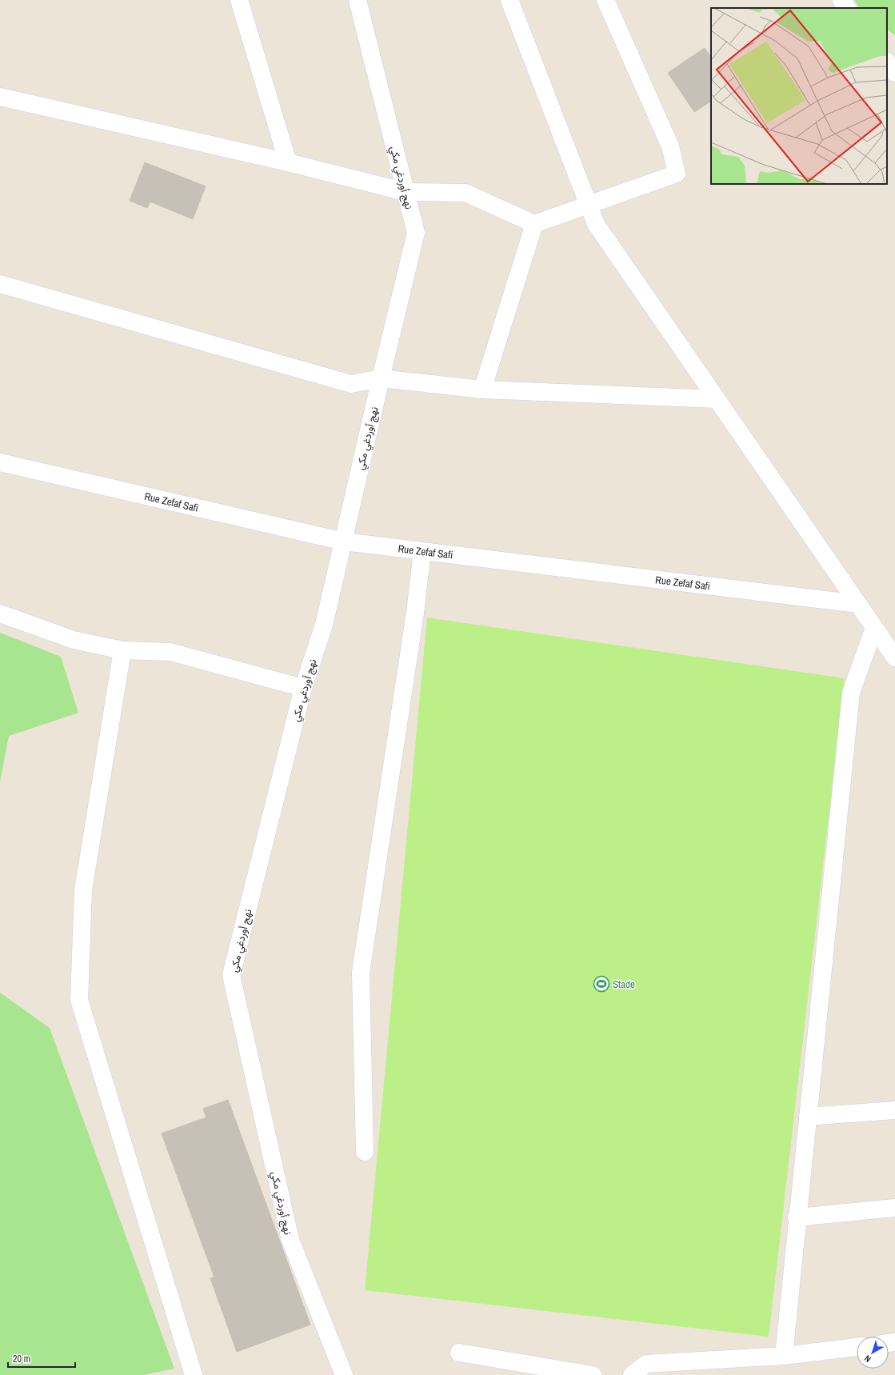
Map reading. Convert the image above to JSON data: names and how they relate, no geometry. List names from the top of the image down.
{
  "streets": {
    "street": ["نهج أوردغي مكي", "Rue Zefaf Safi"]
  },
  "crossings": [
    ["نهج أوردغي مكي", "Rue Zefaf Safi"]
  ],
  "places": {
    "sports": ["Stade"]
  },
  "scale_bar": "20 m",
  "north": "bottom left"
}
